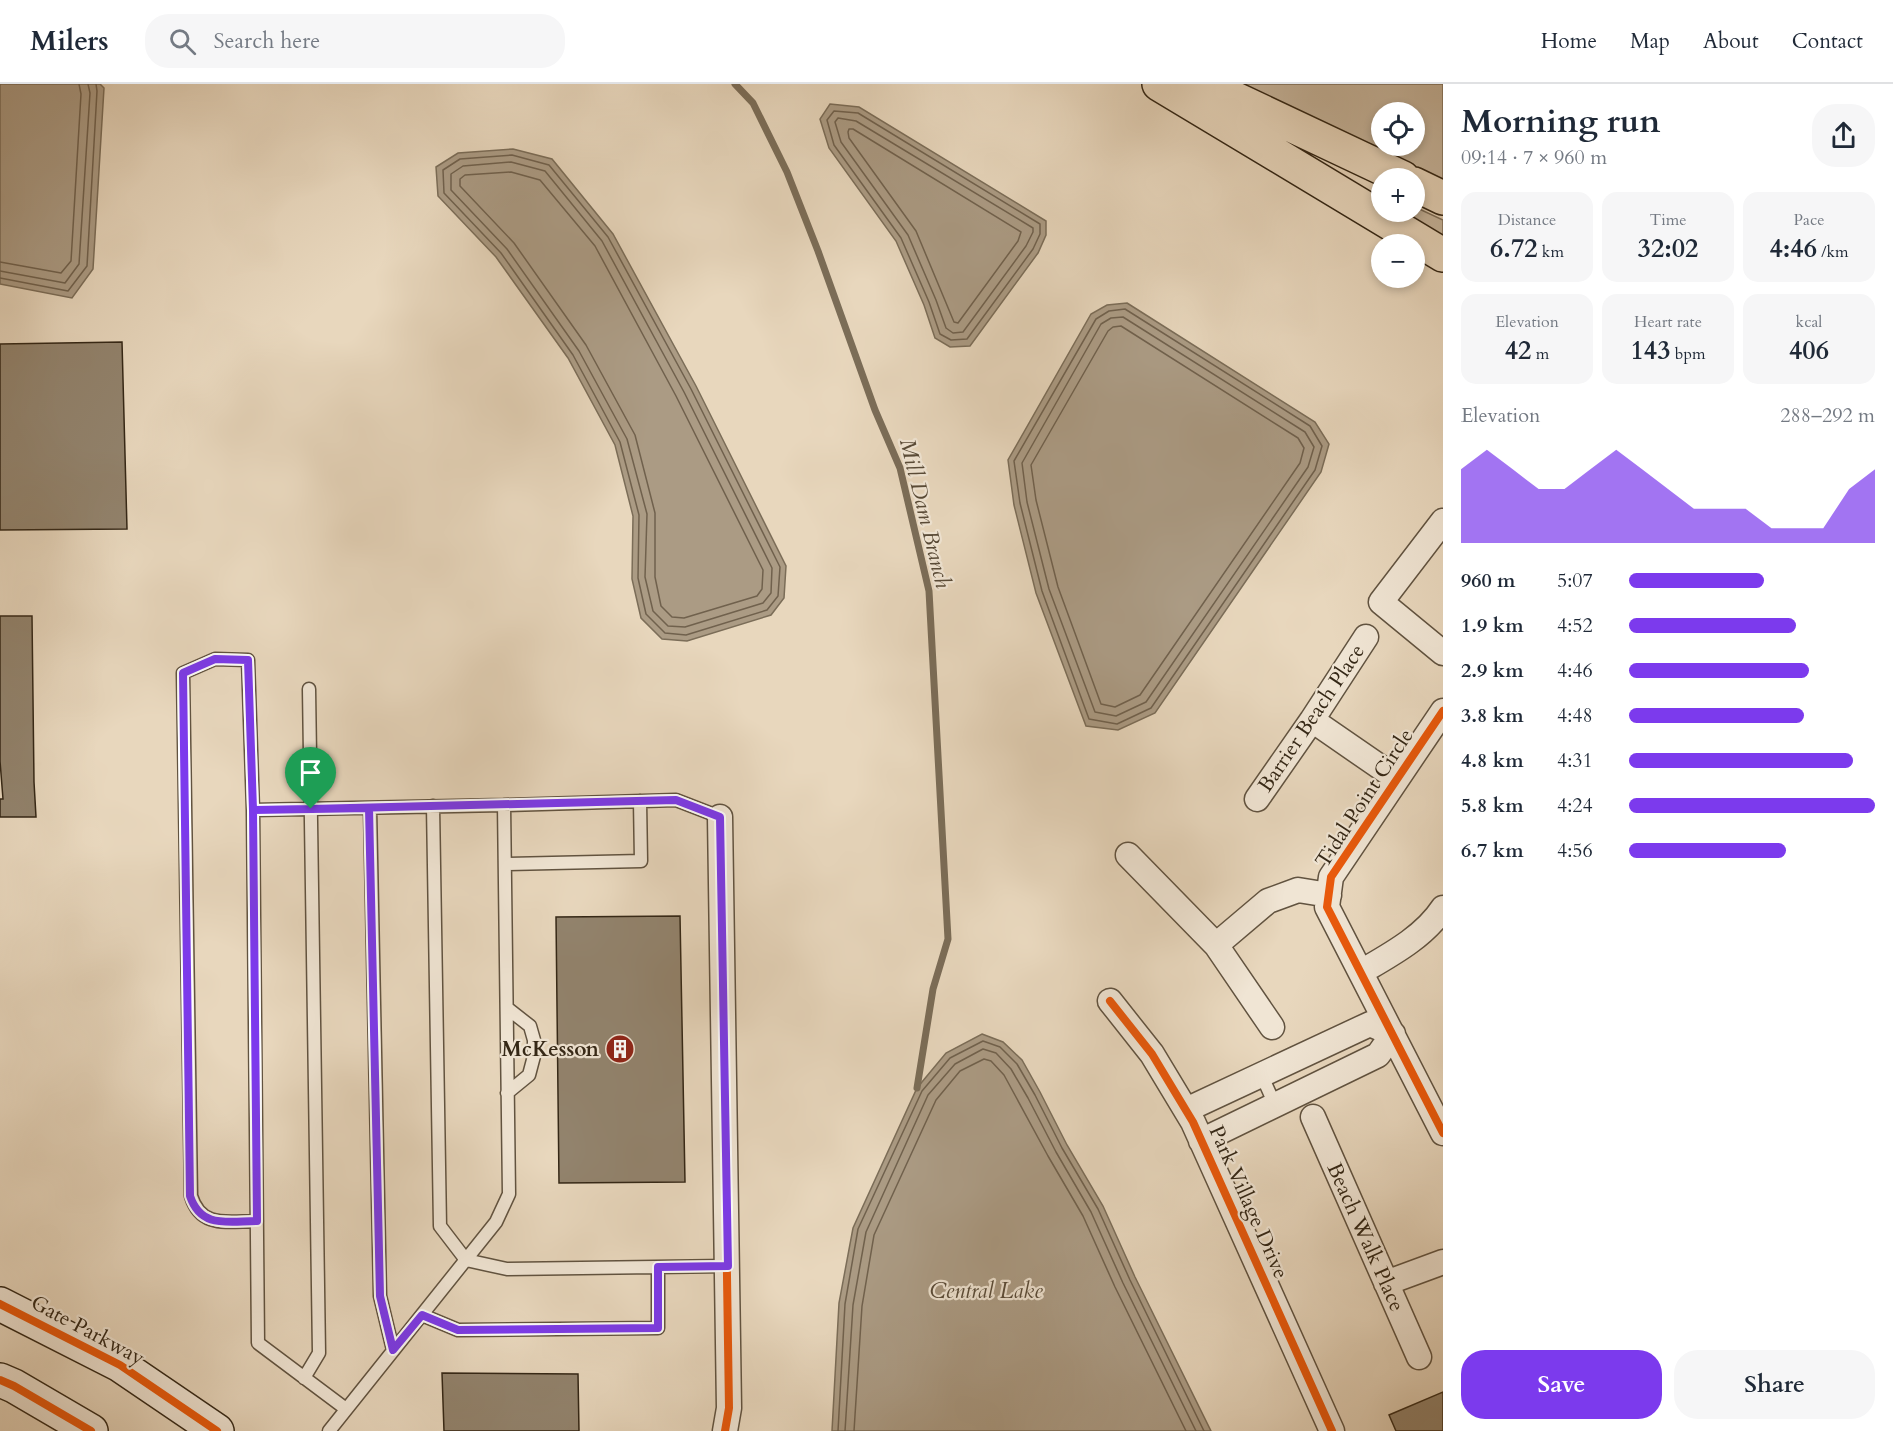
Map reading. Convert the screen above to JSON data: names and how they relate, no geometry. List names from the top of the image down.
{
  "streets": {
    "main road": ["Gate Parkway"],
    "street": [
      "Barrier Beach Place",
      "Tidal Point Circle",
      "Park Village Drive",
      "Beach Walk Place"
    ]
  },
  "water": ["Mill Dam Branch", "Central Lake"],
  "places": {
    "building": ["McKesson"]
  },
  "page": {
    "header": "Milers",
    "search": "Search here",
    "nav": [
      "Home",
      "Map",
      "About",
      "Contact"
    ],
    "heading": ["Morning run", "09:14 · 7 × 960 m"],
    "map_buttons": ["+", "−"],
    "stats": [
      ["Distance", "6.72 km"],
      ["Time", "32:02"],
      ["Pace", "4:46 /km"],
      ["Elevation", "42 m"],
      ["Heart rate", "143 bpm"],
      ["kcal", "406"]
    ],
    "chart": ["Elevation", "288–292 m"],
    "list": [
      {
        "name": "960 m",
        "note": "5:07"
      },
      {
        "name": "1.9 km",
        "note": "4:52"
      },
      {
        "name": "2.9 km",
        "note": "4:46"
      },
      {
        "name": "3.8 km",
        "note": "4:48"
      },
      {
        "name": "4.8 km",
        "note": "4:31"
      },
      {
        "name": "5.8 km",
        "note": "4:24"
      },
      {
        "name": "6.7 km",
        "note": "4:56"
      }
    ],
    "buttons": ["Save", "Share"]
  }
}
